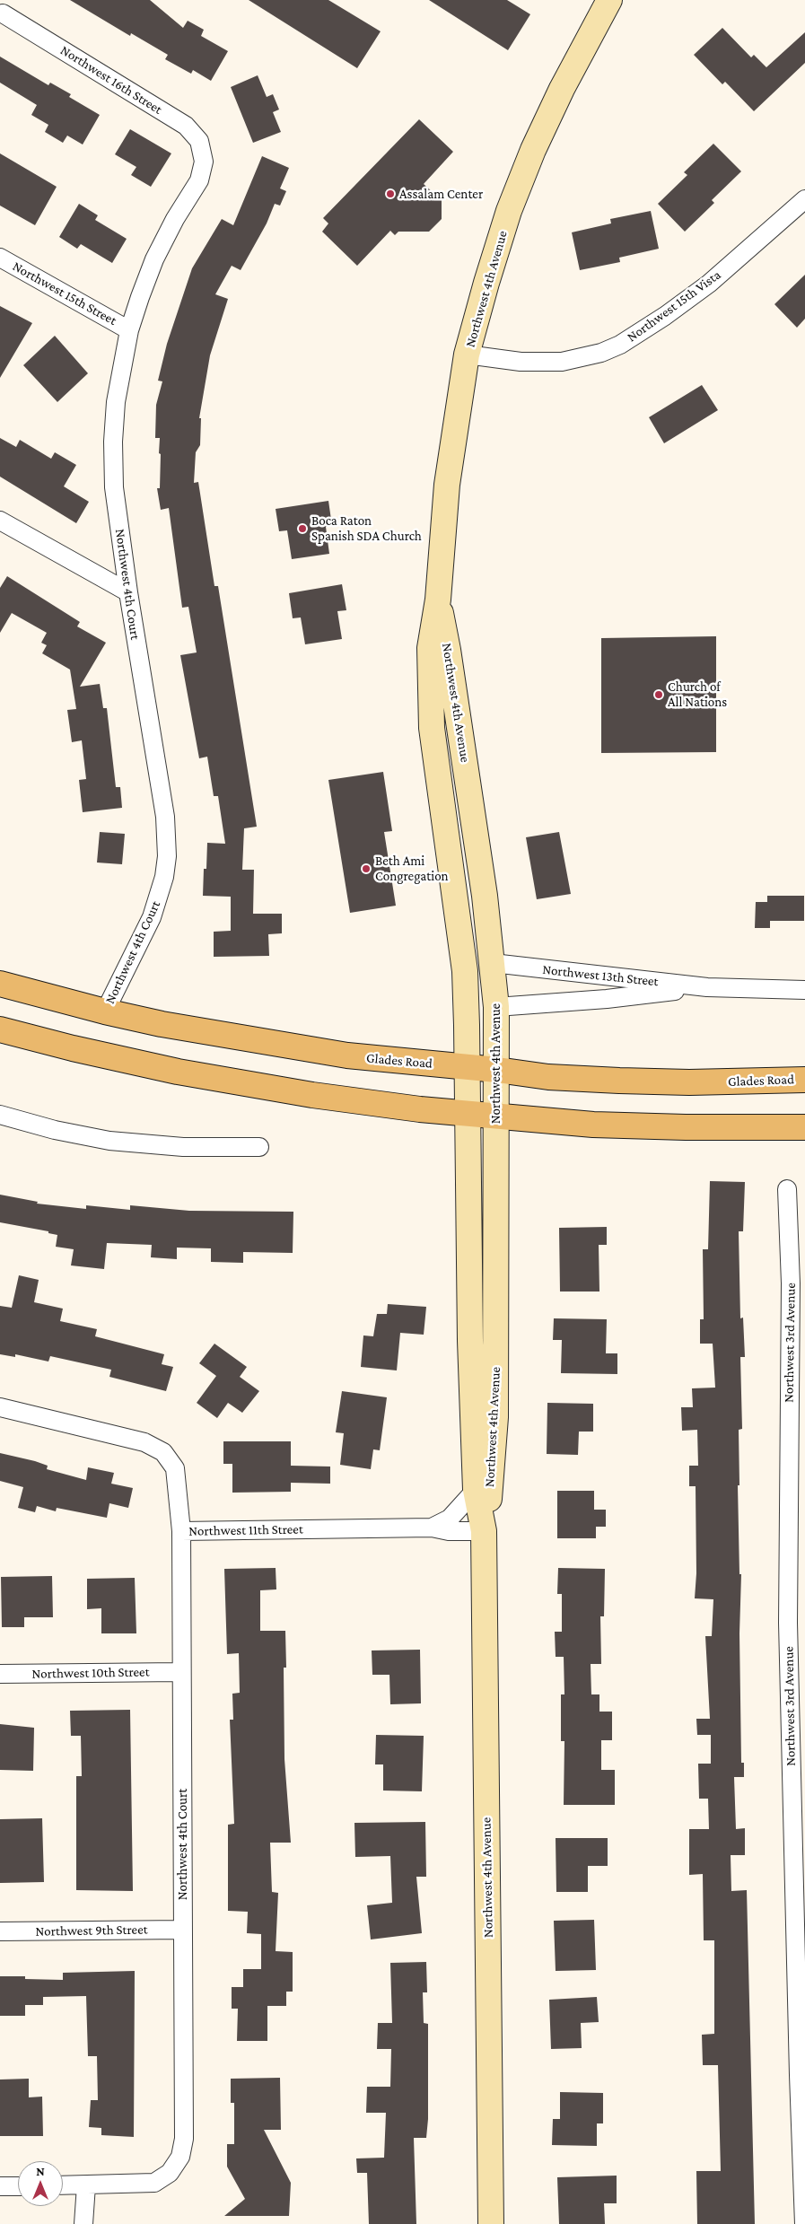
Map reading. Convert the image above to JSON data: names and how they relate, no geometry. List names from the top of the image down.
{
  "streets": {
    "main road": ["Glades Road"],
    "street": [
      "Northwest 16th Street",
      "Northwest 4th Avenue",
      "Northwest 15th Street",
      "Northwest 15th Vista",
      "Northwest 4th Court",
      "Northwest 13th Street",
      "Northwest 3rd Avenue",
      "Northwest 11th Street",
      "Northwest 10th Street",
      "Northwest 9th Street"
    ]
  },
  "crossings": [
    ["Northwest 16th Street", "Northwest 4th Court"],
    ["Northwest 4th Avenue", "Northwest 15th Vista"],
    ["Northwest 4th Avenue", "Northwest 13th Street"],
    ["Northwest 4th Avenue", "Glades Road"],
    ["Northwest 4th Avenue", "Northwest 11th Street"],
    ["Northwest 15th Street", "Northwest 4th Court"],
    ["Northwest 4th Court", "Glades Road"],
    ["Northwest 4th Court", "Northwest 11th Street"],
    ["Northwest 4th Court", "Northwest 10th Street"],
    ["Northwest 4th Court", "Northwest 9th Street"]
  ],
  "places": [
    "Assalam Center",
    "Boca Raton Spanish SDA Church",
    "Church of All Nations",
    "Beth Ami Congregation"
  ],
  "north": "top"
}
